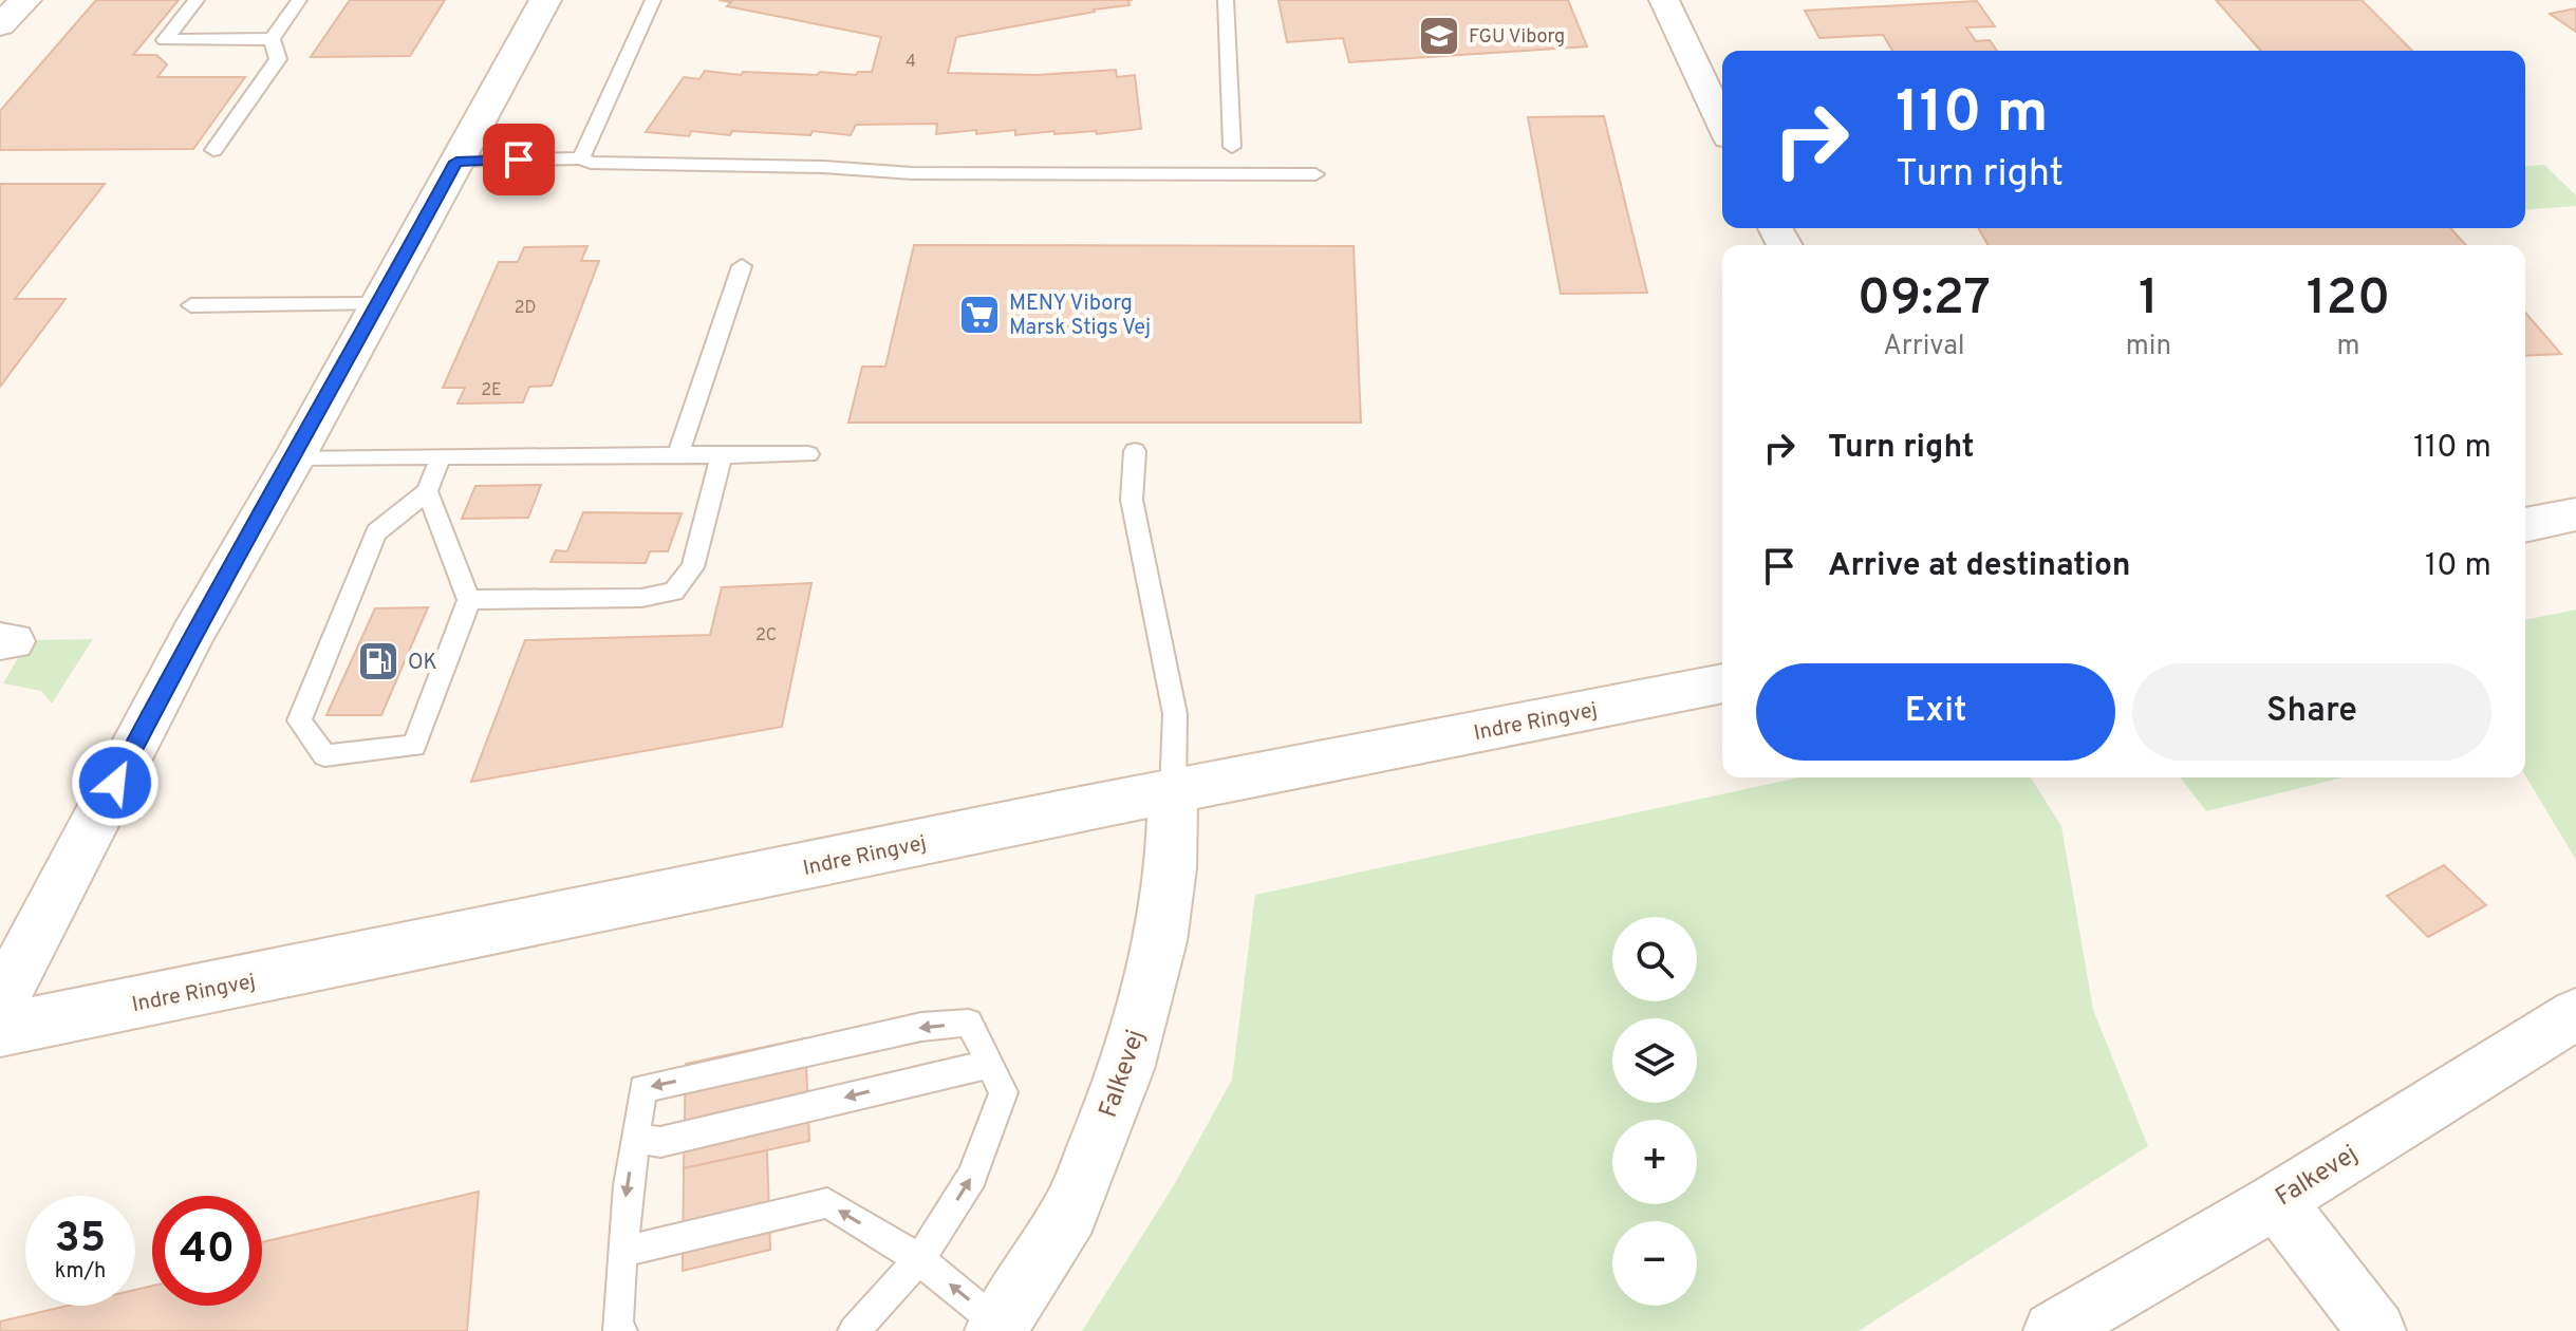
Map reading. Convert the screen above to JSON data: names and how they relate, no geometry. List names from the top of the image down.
{
  "streets": {
    "street": ["Indre Ringvej", "Falkevej"]
  },
  "crossings": [
    ["Indre Ringvej", "Falkevej"]
  ],
  "places": {
    "school or university": ["FGU Viborg"],
    "supermarket": ["MENY Viborg Marsk Stigs Vej"],
    "fuel station": ["OK"]
  },
  "house_numbers": [
    "4",
    "2D",
    "2E",
    "2C"
  ],
  "page": {
    "turn": ["110 m", "Turn right"],
    "eta": [
      "09:27",
      "Arrival",
      "1",
      "min",
      "120",
      "m"
    ],
    "list": [
      {
        "name": "Turn right",
        "value": "110 m"
      },
      {
        "name": "Arrive at destination",
        "value": "10 m"
      }
    ],
    "buttons": ["Exit", "Share"],
    "map_buttons": ["+", "−"],
    "speed": "35 km/h",
    "limit": "40"
  }
}
